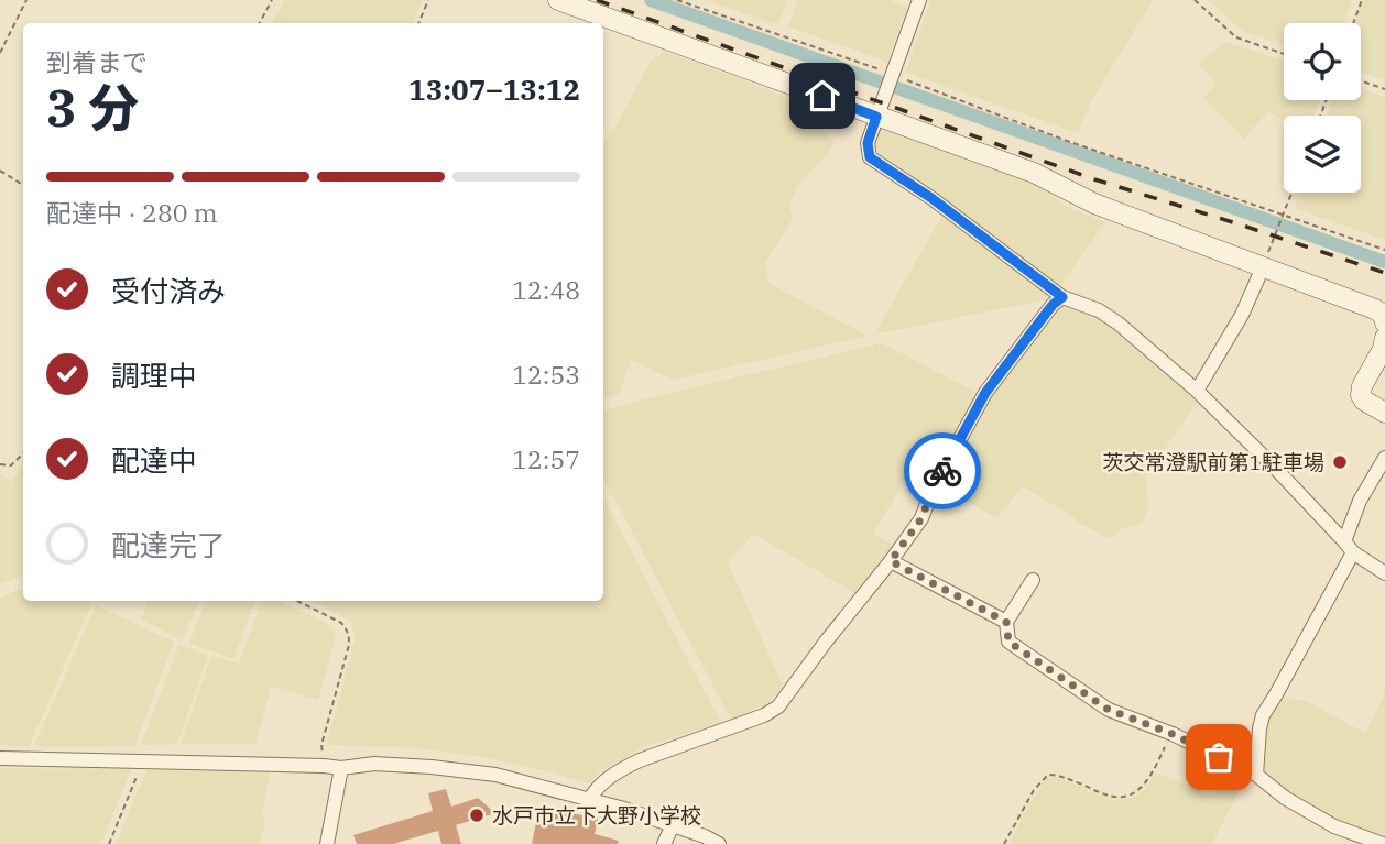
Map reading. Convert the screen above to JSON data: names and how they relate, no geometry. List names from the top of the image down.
{
  "places": ["茨交常澄駅前第1駐車場", "水戸市立下大野小学校"],
  "page": {
    "heading": ["3 分", "到着まで", "13:07–13:12"],
    "bar": "配達中 · 280 m",
    "list": [
      ["受付済み", "12:48"],
      ["調理中", "12:53"],
      ["配達中", "12:57"],
      "配達完了"
    ]
  }
}
